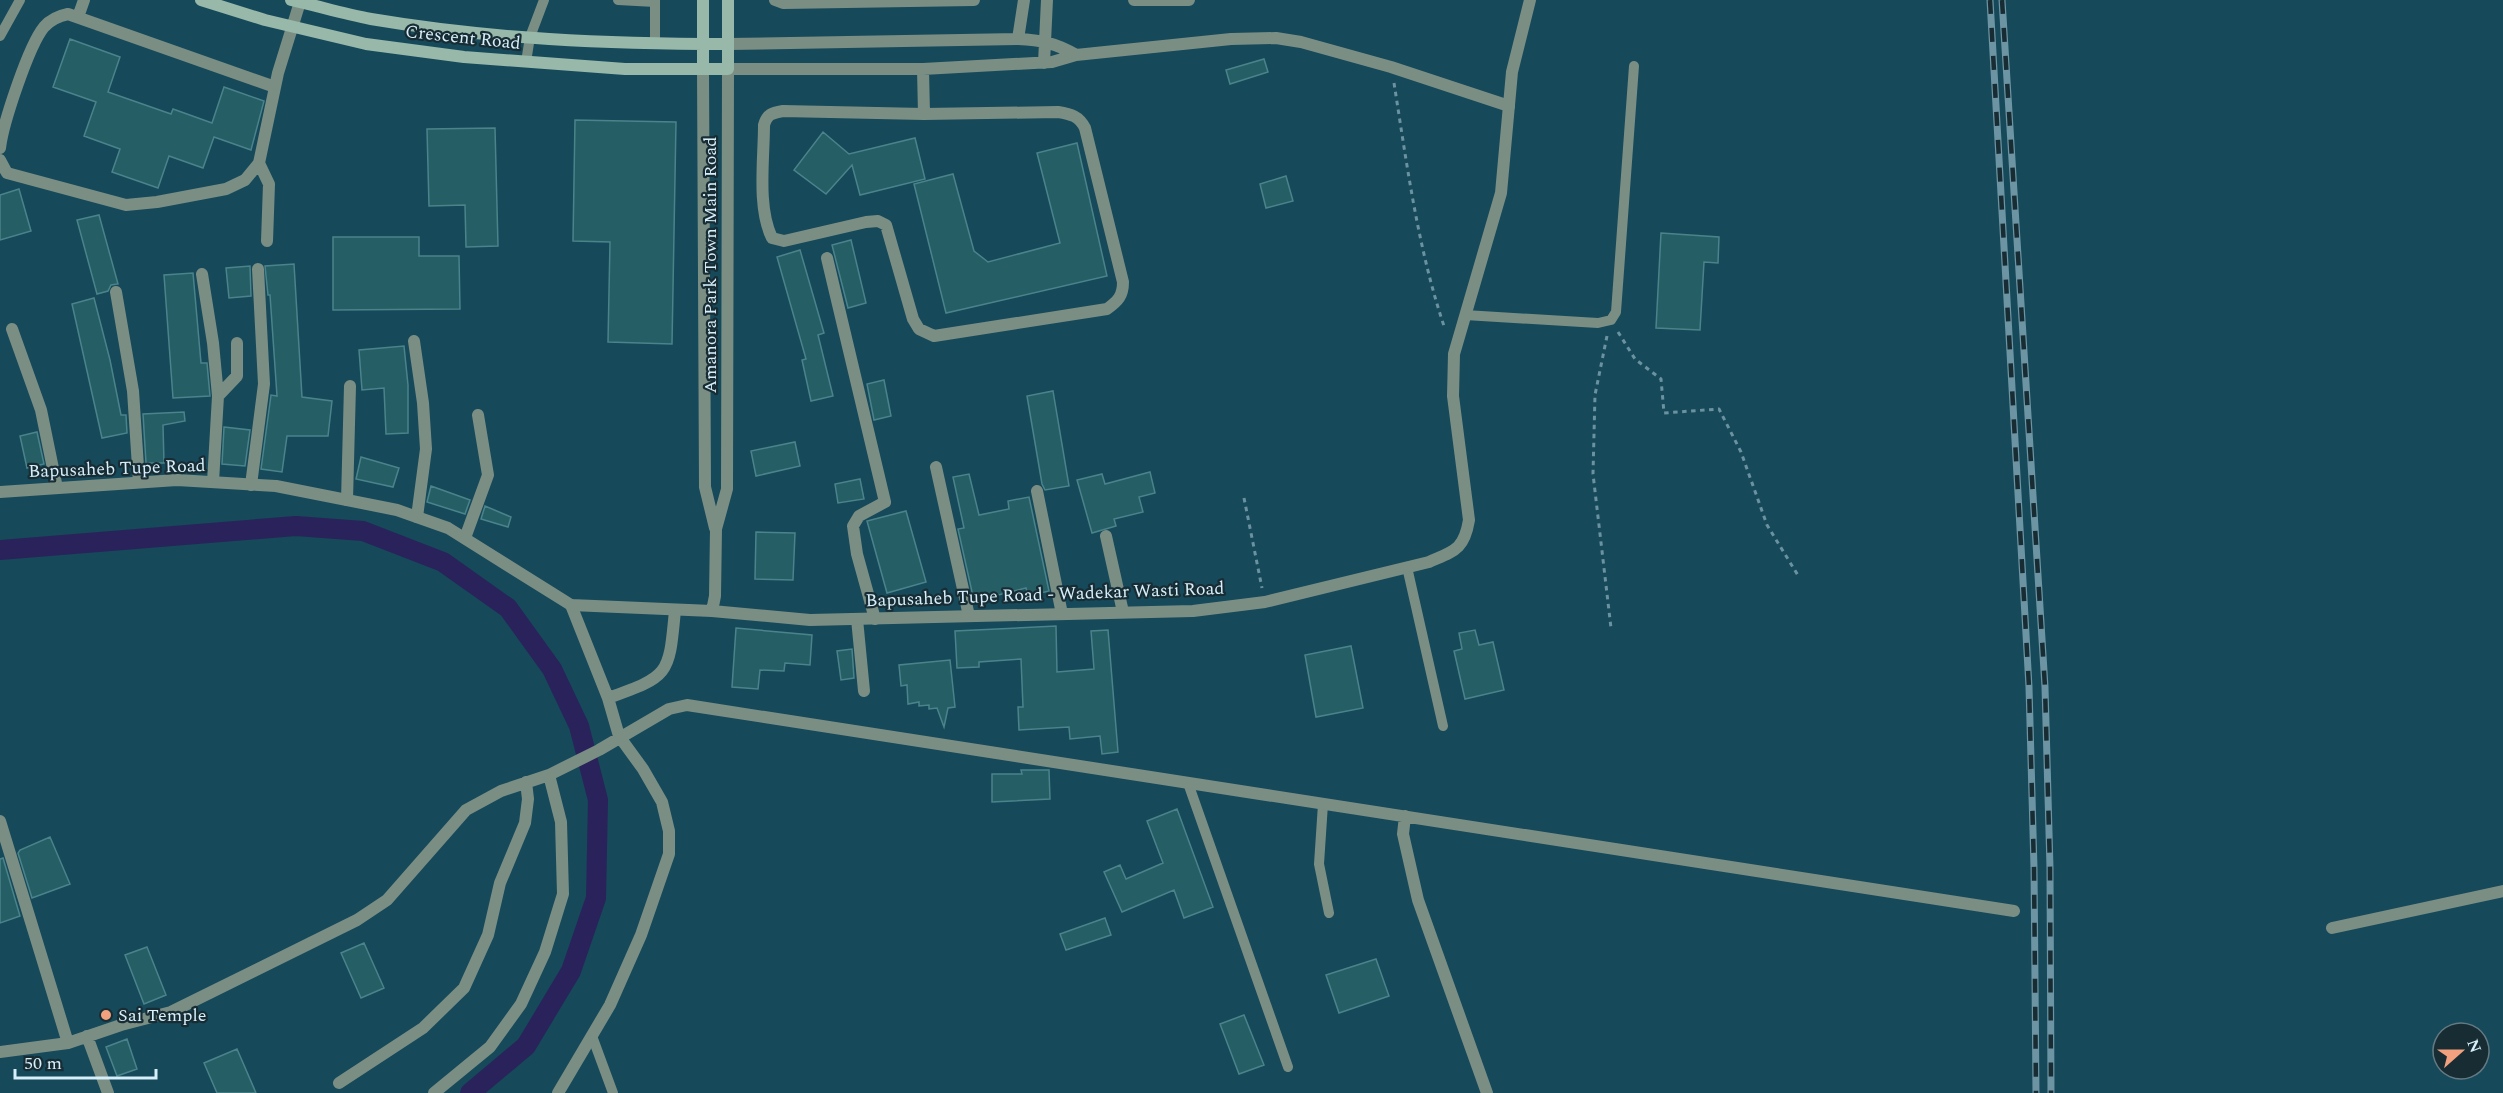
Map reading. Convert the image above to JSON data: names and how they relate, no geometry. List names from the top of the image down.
{
  "streets": {
    "main road": ["Crescent Road", "Amanora Park Town Main Road"],
    "street": ["Bapusaheb Tupe Road", "Bapusaheb Tupe Road - Wadekar Wasti Road"]
  },
  "crossings": [
    ["Crescent Road", "Amanora Park Town Main Road"],
    ["Amanora Park Town Main Road", "Bapusaheb Tupe Road"],
    ["Amanora Park Town Main Road", "Bapusaheb Tupe Road - Wadekar Wasti Road"],
    ["Bapusaheb Tupe Road", "Bapusaheb Tupe Road - Wadekar Wasti Road"]
  ],
  "places": ["Sai Temple"],
  "scale_bar": "50 m",
  "north": "right"
}
